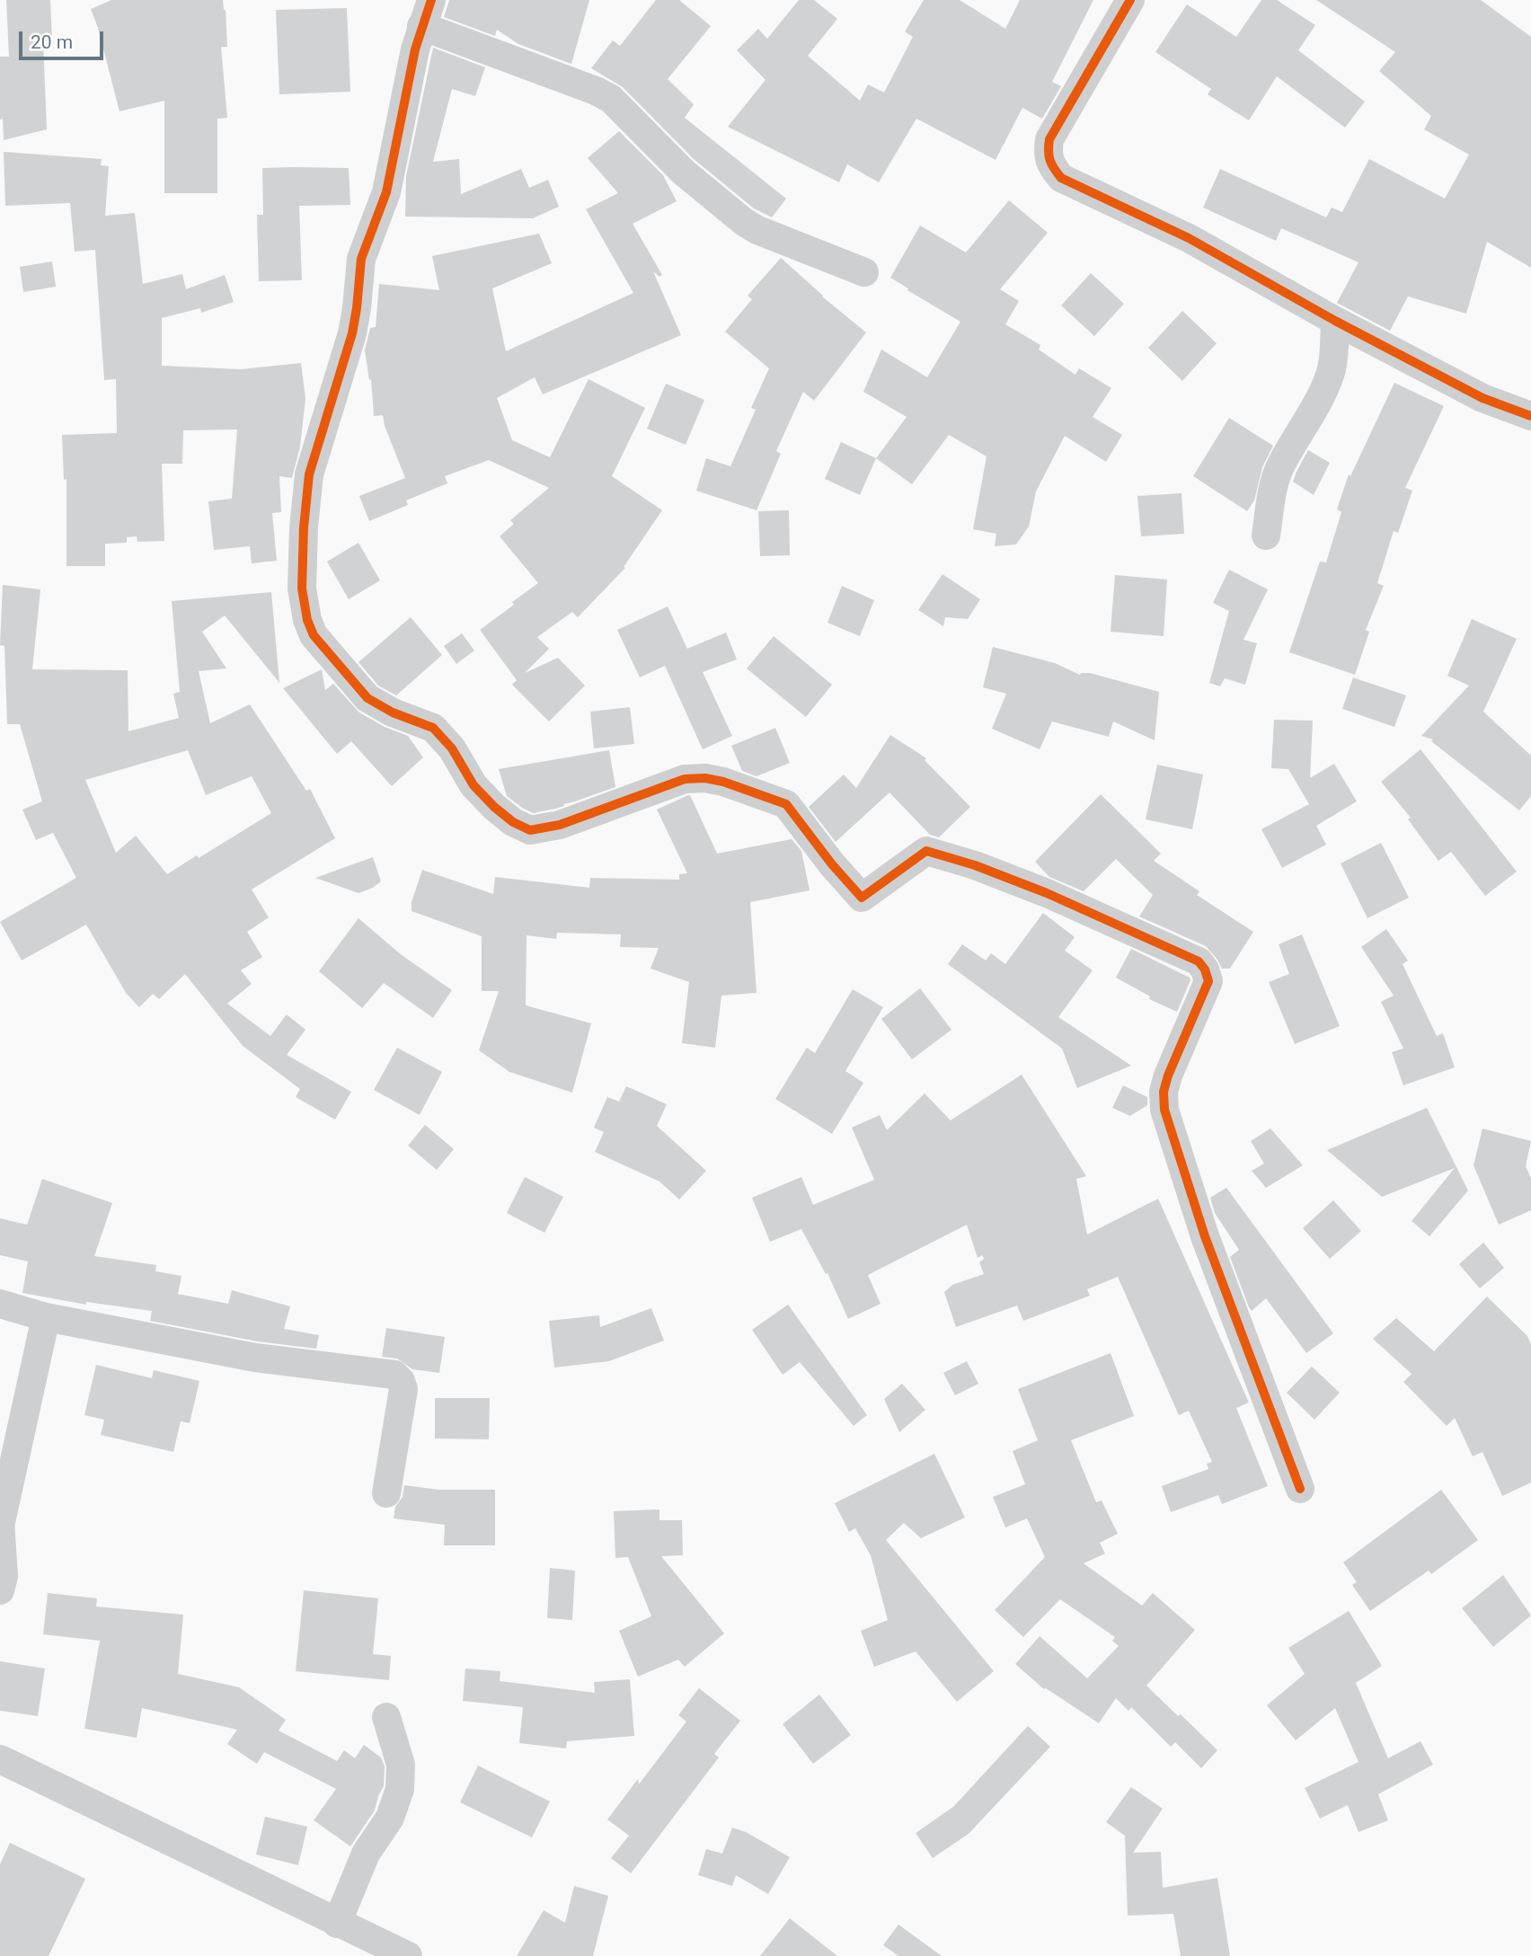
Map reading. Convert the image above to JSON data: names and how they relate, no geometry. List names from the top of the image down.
{
  "scale_bar": "20 m"
}
